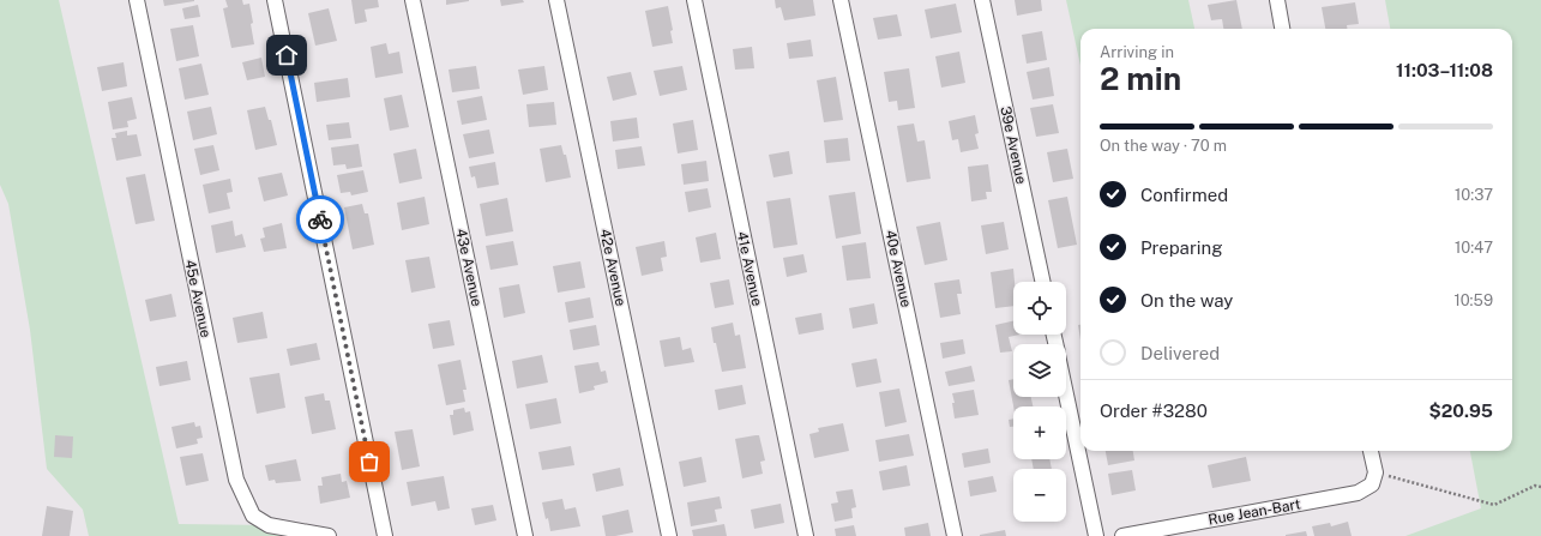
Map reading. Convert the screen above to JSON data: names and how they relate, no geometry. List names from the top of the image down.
{
  "streets": {
    "street": [
      "39e Avenue",
      "43e Avenue",
      "42e Avenue",
      "41e Avenue",
      "40e Avenue",
      "45e Avenue",
      "Rue Jean-Bart"
    ]
  },
  "page": {
    "heading": ["2 min", "Arriving in", "11:03–11:08"],
    "panel": ["Order #3280", "$20.95"],
    "bar": "On the way · 70 m",
    "list": [
      ["Confirmed", "10:37"],
      ["Preparing", "10:47"],
      ["On the way", "10:59"],
      "Delivered"
    ],
    "map_buttons": ["+", "−"]
  }
}
